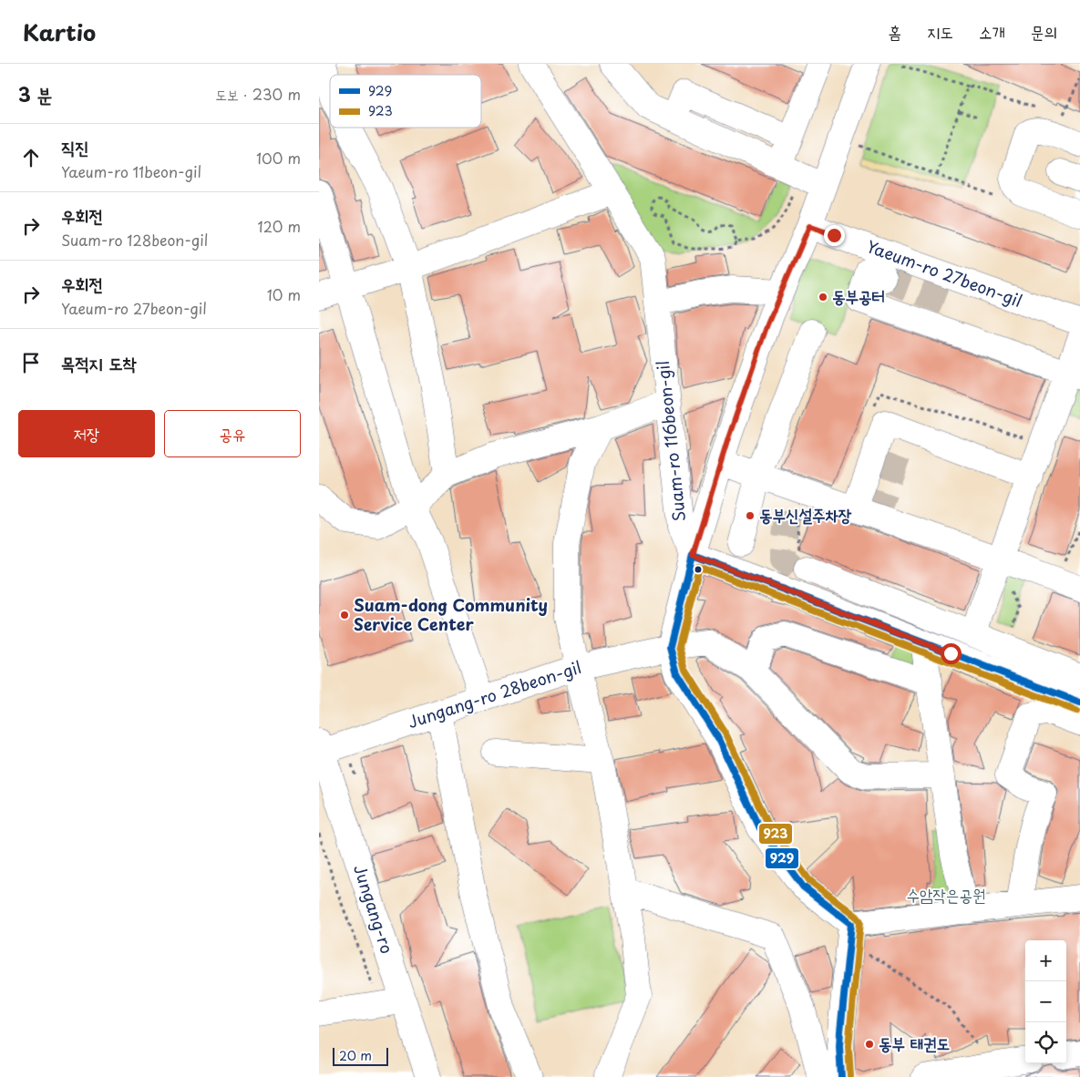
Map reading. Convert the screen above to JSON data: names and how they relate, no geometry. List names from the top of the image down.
{
  "streets": {
    "street": [
      "Yaeum-ro 27beon-gil",
      "Suam-ro 116beon-gil",
      "Jungang-ro 28beon-gil",
      "Jungang-ro"
    ]
  },
  "crossings": [
    ["Jungang-ro 28beon-gil", "Jungang-ro"]
  ],
  "parks": ["수암작은공원"],
  "places": [
    "동부공터",
    "동부신설주차장",
    "Suam-dong Community Service Center",
    "동부 태권도"
  ],
  "lines": ["transit line 929", "transit line 923"],
  "legend": ["929", "923"],
  "scale_bar": "20 m",
  "page": {
    "header": "Kartio",
    "nav": [
      "홈",
      "지도",
      "소개",
      "문의"
    ],
    "heading": ["3 분", "도보 · 230 m"],
    "list": [
      ["직진", "Yaeum-ro 11beon-gil", "100 m"],
      ["우회전", "Suam-ro 128beon-gil", "120 m"],
      ["우회전", "Yaeum-ro 27beon-gil", "10 m"],
      "목적지 도착"
    ],
    "buttons": ["저장", "공유"],
    "map_buttons": ["+", "−"],
    "scale": "20 m"
  }
}
